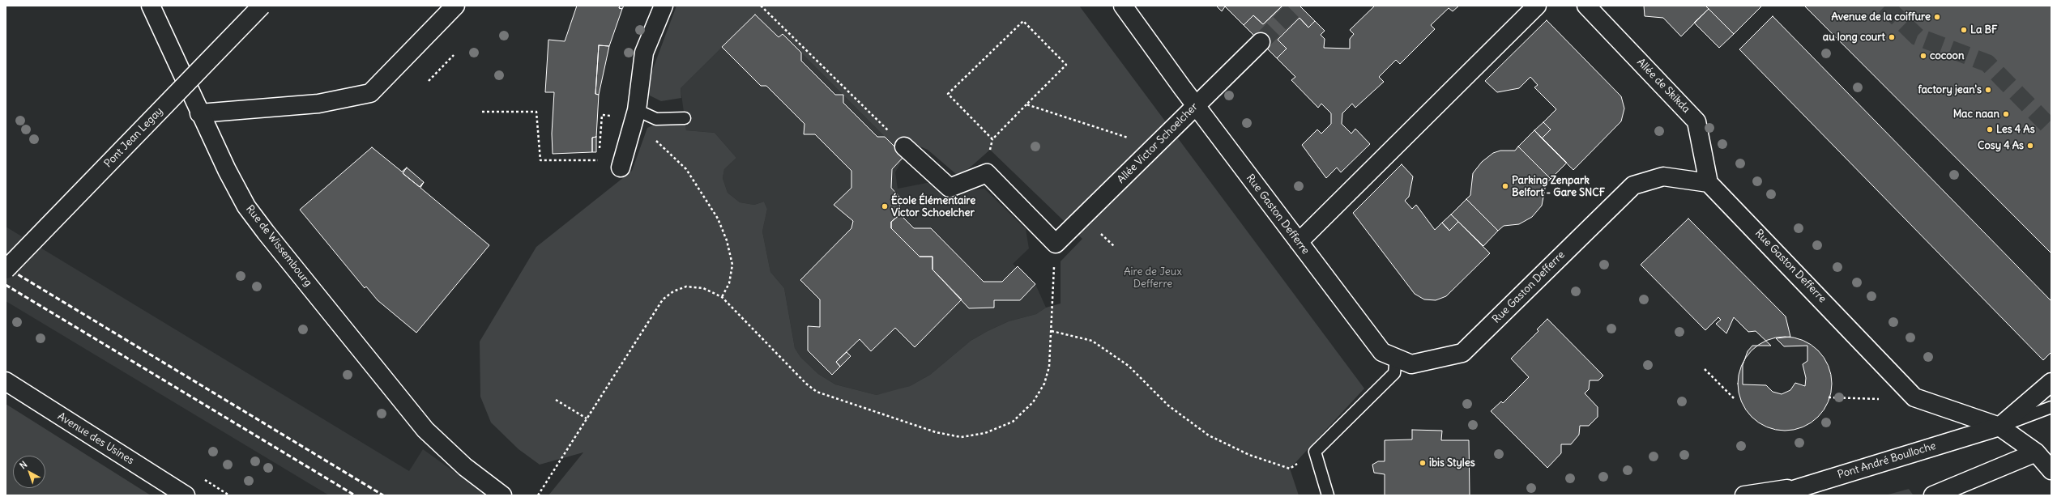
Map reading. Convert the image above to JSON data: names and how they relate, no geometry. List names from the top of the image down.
{
  "streets": {
    "street": [
      "Allée de Skikda",
      "Pont Jean Legay",
      "Allée Victor Schoelcher",
      "Rue Gaston Defferre",
      "Rue de Wissembourg",
      "Avenue des Usines",
      "Pont André Boulloche"
    ]
  },
  "crossings": [
    ["Allée de Skikda", "Rue Gaston Defferre"],
    ["Allée Victor Schoelcher", "Rue Gaston Defferre"],
    ["Rue Gaston Defferre", "Pont André Boulloche"]
  ],
  "parks": ["Aire de Jeux Defferre"],
  "places": [
    "Avenue de la coiffure",
    "La BF",
    "au long court",
    "cocoon",
    "factory jean's",
    "Mac naan",
    "Les 4 As",
    "Cosy 4 As",
    "Parking Zenpark Belfort - Gare SNCF",
    "École Élémentaire Victor Schoelcher",
    "ibis Styles"
  ],
  "north": "top left"
}
